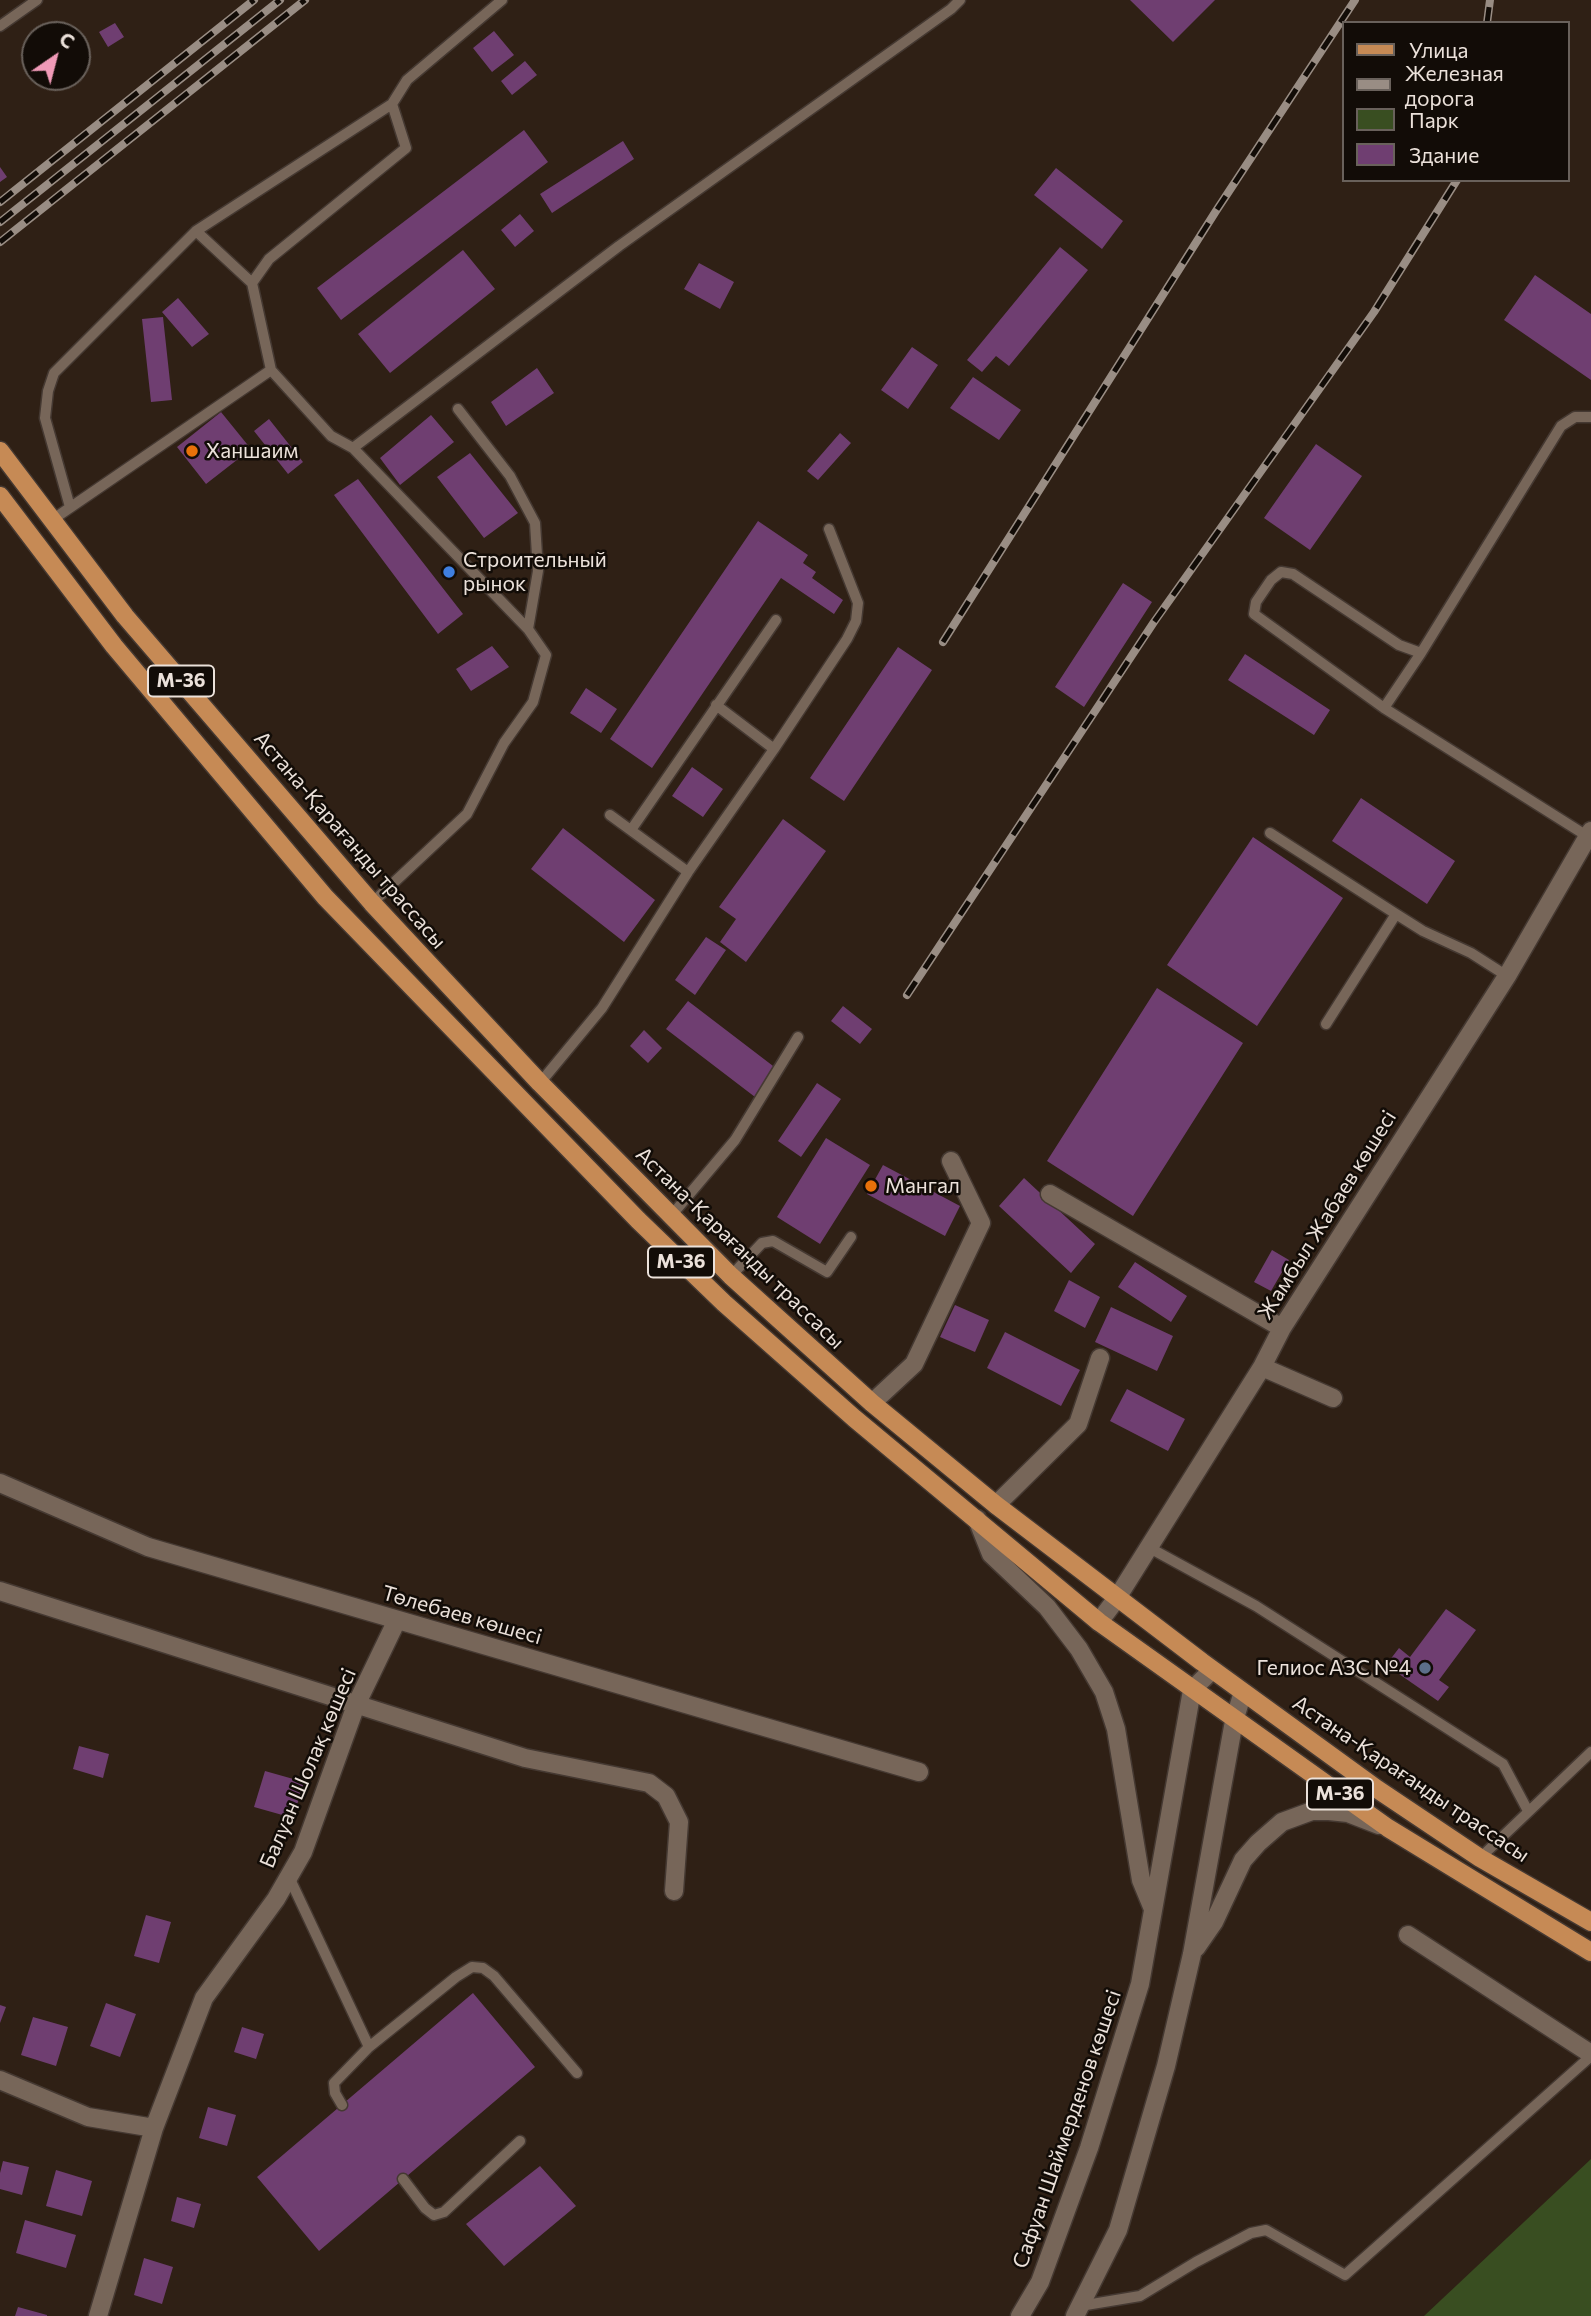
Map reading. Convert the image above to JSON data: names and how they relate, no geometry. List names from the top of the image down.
{
  "streets": {
    "main road": ["M-36", "Астана-Қарағанды трассасы"],
    "street": [
      "Жамбыл Жабаев көшесі",
      "Төлебаев көшесі",
      "Балуан Шолақ көшесі",
      "Сафуан Шаймерденов көшесі"
    ]
  },
  "crossings": [
    ["M-36", "Жамбыл Жабаев көшесі"],
    ["M-36", "Сафуан Шаймерденов көшесі"],
    ["Астана-Қарағанды трассасы", "Жамбыл Жабаев көшесі"],
    ["Төлебаев көшесі", "Балуан Шолақ көшесі"]
  ],
  "places": [
    "Ханшаим",
    "Строительный рынок",
    "Мангал",
    "Гелиос АЗС №4"
  ],
  "legend": [
    "Улица",
    "Железная дорога",
    "Парк",
    "Здание"
  ],
  "north": "top right"
}
